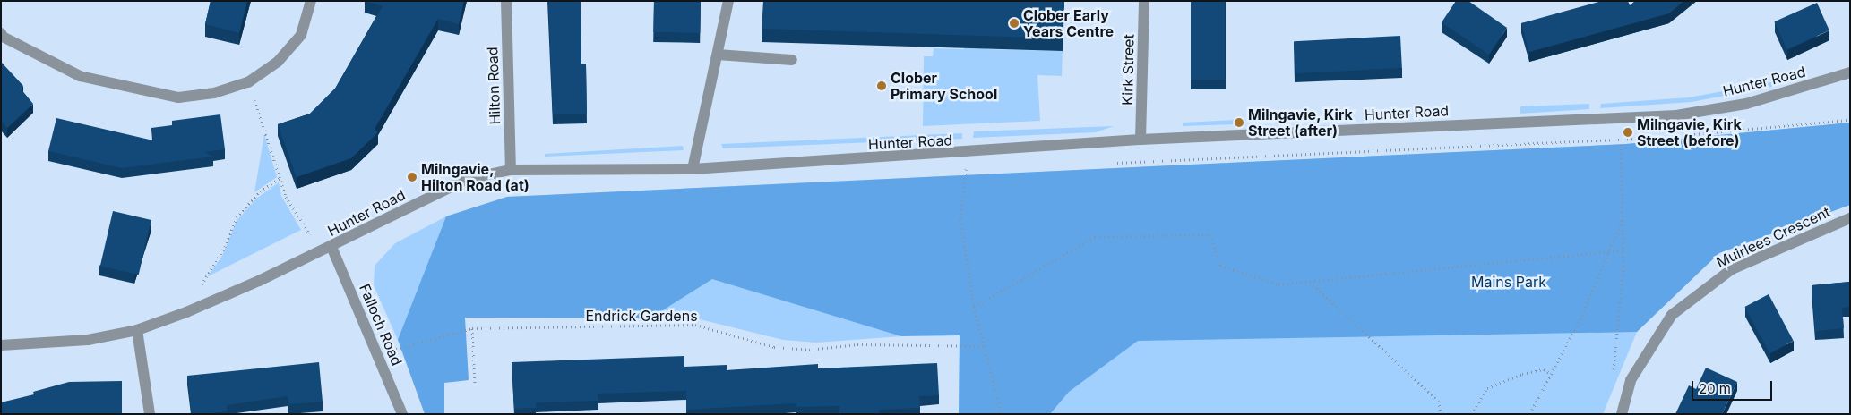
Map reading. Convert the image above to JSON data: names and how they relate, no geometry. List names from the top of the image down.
{
  "streets": {
    "street": [
      "Kirk Street",
      "Hunter Road",
      "Hilton Road",
      "Muirlees Crescent",
      "Falloch Road"
    ],
    "path": ["Endrick Gardens"]
  },
  "crossings": [
    ["Kirk Street", "Hunter Road"],
    ["Hunter Road", "Hilton Road"],
    ["Hunter Road", "Falloch Road"],
    ["Endrick Gardens", "Falloch Road"]
  ],
  "parks": ["Mains Park"],
  "places": [
    "Clober Early Years Centre",
    "Clober Primary School",
    "Milngavie, Kirk Street (after)",
    "Milngavie, Kirk Street (before)",
    "Milngavie, Hilton Road (at)"
  ],
  "scale_bar": "20 m"
}
